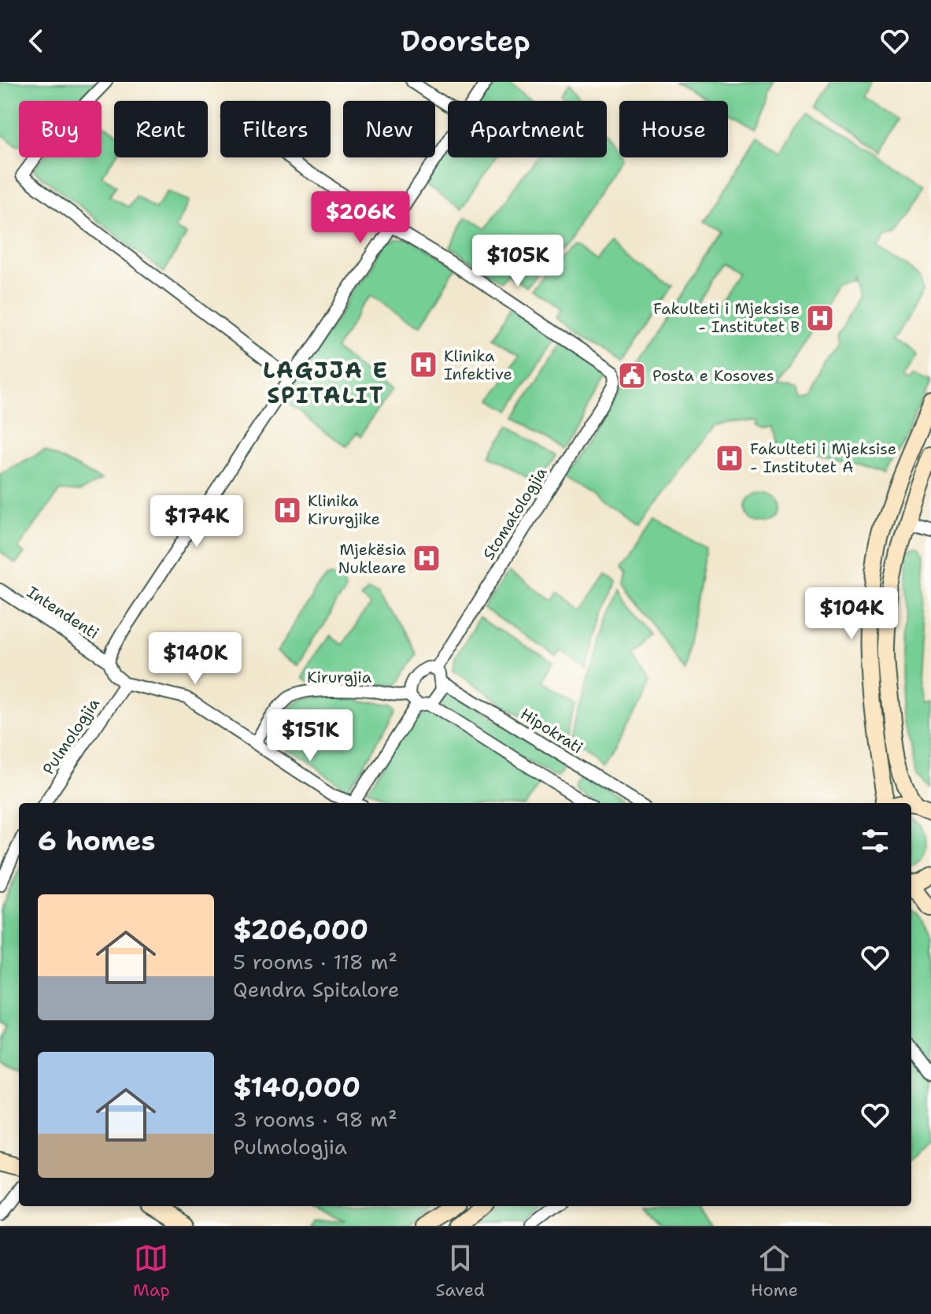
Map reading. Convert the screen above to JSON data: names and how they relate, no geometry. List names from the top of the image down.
{
  "streets": {
    "street": [
      "Stomatologjia",
      "Intendenti",
      "Kirurgjia",
      "Hipokrati",
      "Pulmologjia"
    ]
  },
  "crossings": [
    ["Stomatologjia", "Kirurgjia"],
    ["Stomatologjia", "Hipokrati"],
    ["Intendenti", "Pulmologjia"],
    ["Kirurgjia", "Hipokrati"]
  ],
  "districts": ["LAGJJA E SPITALIT"],
  "places": {
    "hospital": [
      "Fakulteti i Mjeksise - Institutet B",
      "Klinika Infektive",
      "Fakulteti i Mjeksise - Institutet A",
      "Klinika Kirurgjike",
      "Mjekësia Nukleare"
    ],
    "public building": ["Posta e Kosoves"]
  },
  "page": {
    "header": "Doorstep",
    "chip": [
      "Buy",
      "Rent",
      "Filters",
      "New",
      "Apartment",
      "House"
    ],
    "price": [
      "$206K",
      "$105K",
      "$174K",
      "$104K",
      "$140K",
      "$151K"
    ],
    "heading": "6 homes",
    "list": [
      {
        "name": "$206,000",
        "note": "5 rooms · 118 m² · Qendra Spitalore"
      },
      {
        "name": "$140,000",
        "note": "3 rooms · 98 m² · Pulmologjia"
      }
    ],
    "tabs": ["Map", "Saved", "Home"]
  }
}
